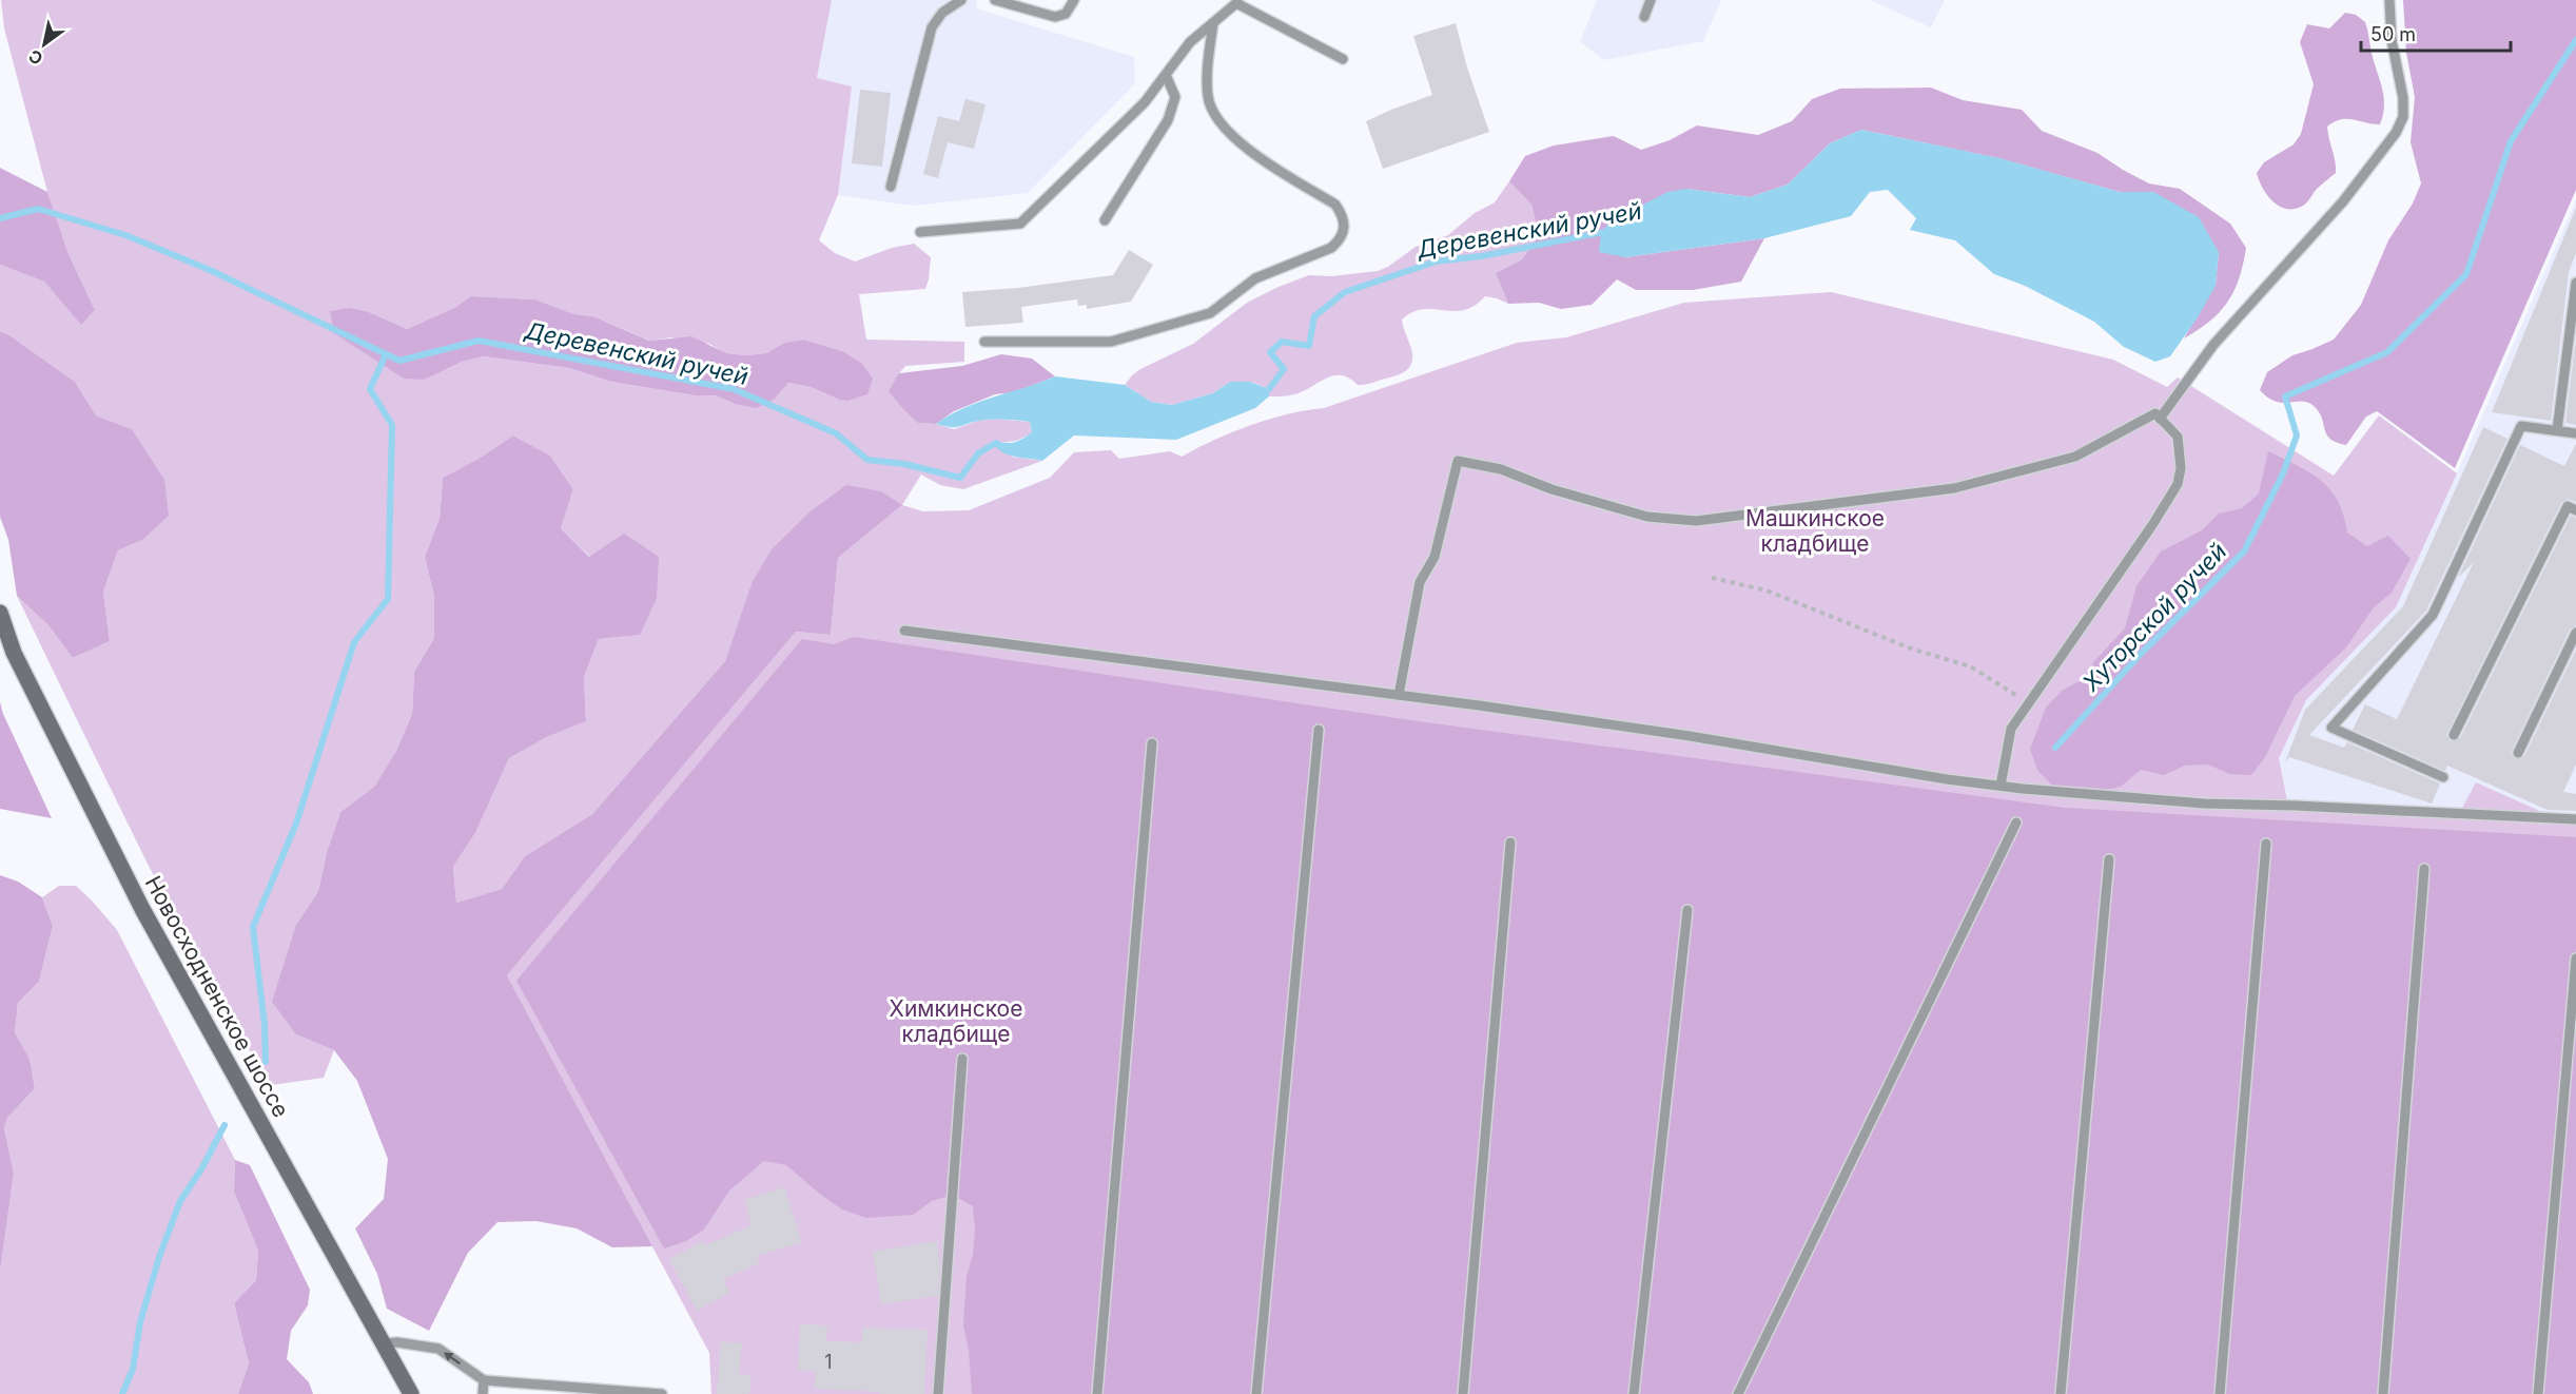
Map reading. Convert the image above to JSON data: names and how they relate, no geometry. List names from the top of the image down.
{
  "streets": {
    "main road": ["Новосходненское шоссе"]
  },
  "water": ["Деревенский ручей", "Хуторской ручей"],
  "parks": ["Машкинское кладбище", "Химкинское кладбище"],
  "house_numbers": ["1"],
  "scale_bar": "50 m",
  "north": "bottom left"
}
